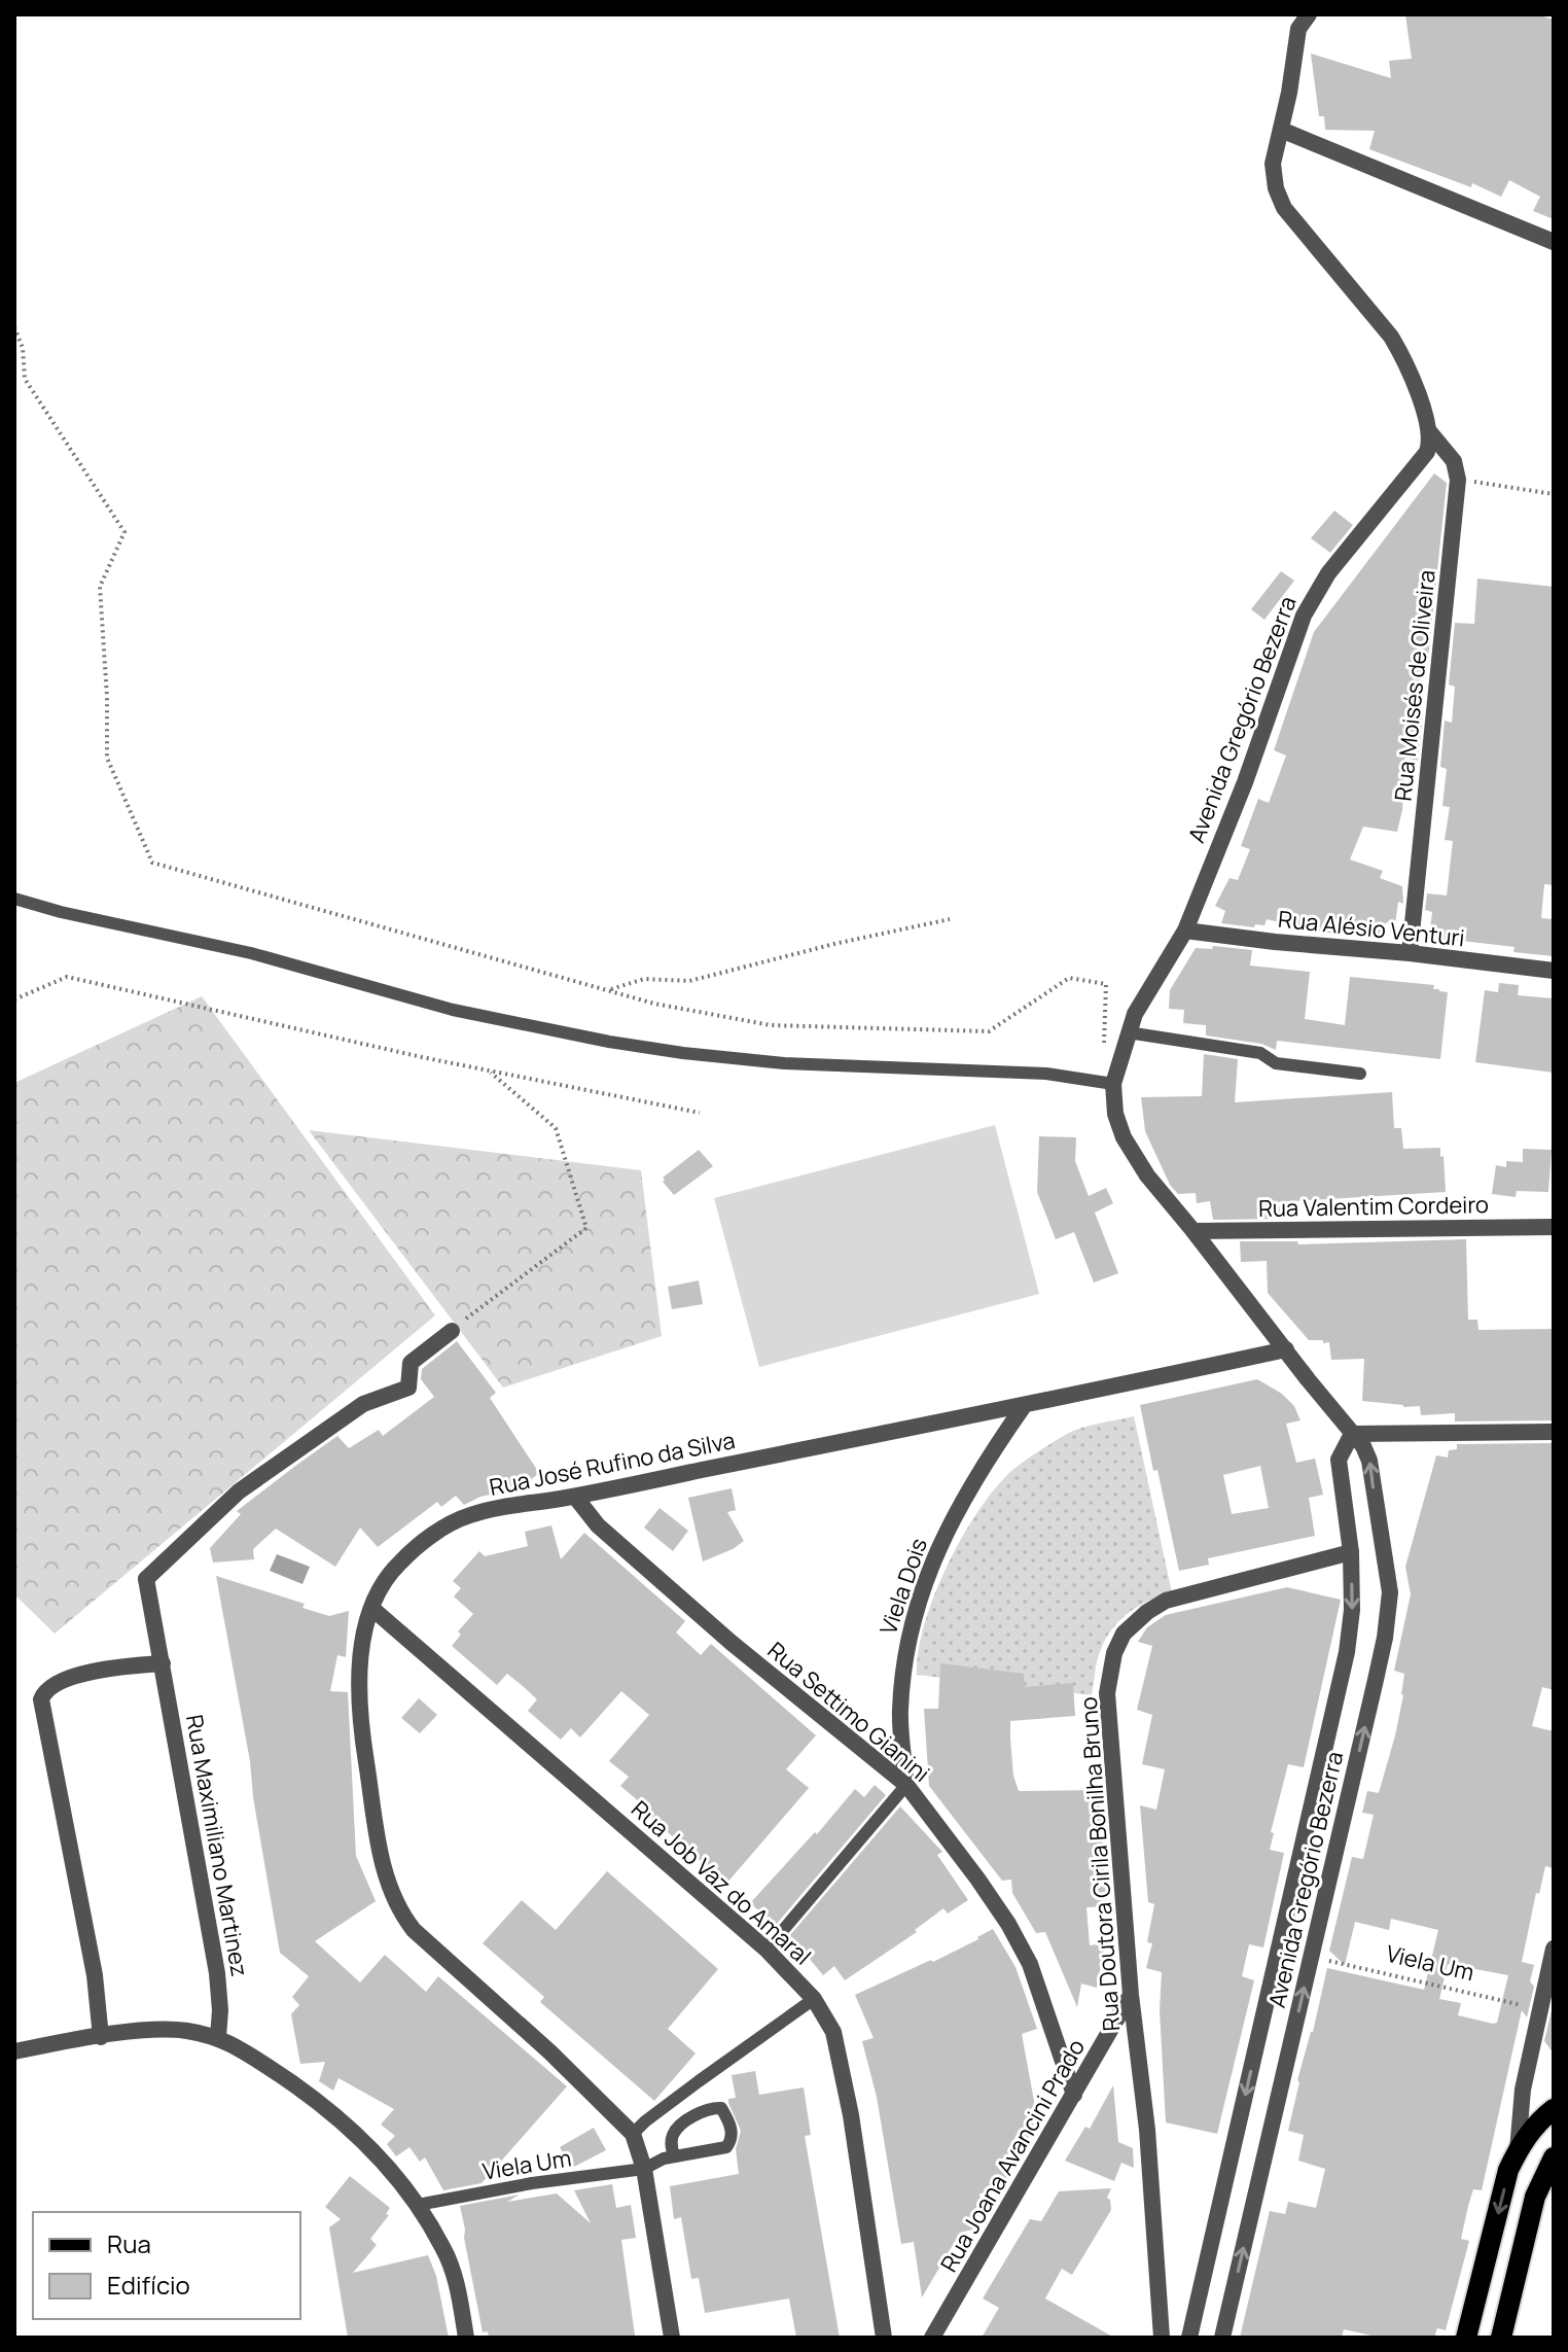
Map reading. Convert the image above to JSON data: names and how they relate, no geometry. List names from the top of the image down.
{
  "streets": {
    "street": [
      "Rua Moisés de Oliveira",
      "Avenida Gregório Bezerra",
      "Rua Alésio Venturi",
      "Rua Valentim Cordeiro",
      "Rua José Rufino da Silva",
      "Viela Dois",
      "Rua Settimo Gianini",
      "Rua Maximiliano Martinez",
      "Rua Doutora Cirila Bonilha Bruno",
      "Rua Job Vaz do Amaral",
      "Rua Joana Avancini Prado"
    ],
    "lane": ["Viela Um"]
  },
  "crossings": [
    ["Rua Moisés de Oliveira", "Rua Alésio Venturi"],
    ["Avenida Gregório Bezerra", "Rua Alésio Venturi"],
    ["Avenida Gregório Bezerra", "Rua Valentim Cordeiro"],
    ["Avenida Gregório Bezerra", "Rua José Rufino da Silva"],
    ["Avenida Gregório Bezerra", "Rua Doutora Cirila Bonilha Bruno"],
    ["Avenida Gregório Bezerra", "Viela Um"],
    ["Rua José Rufino da Silva", "Viela Dois"],
    ["Rua José Rufino da Silva", "Rua Settimo Gianini"],
    ["Rua José Rufino da Silva", "Rua Job Vaz do Amaral"],
    ["Rua José Rufino da Silva", "Viela Um"],
    ["Viela Dois", "Rua Settimo Gianini"],
    ["Rua Settimo Gianini", "Rua Joana Avancini Prado"],
    ["Rua Doutora Cirila Bonilha Bruno", "Rua Joana Avancini Prado"]
  ],
  "legend": ["Rua", "Edifício"]
}
